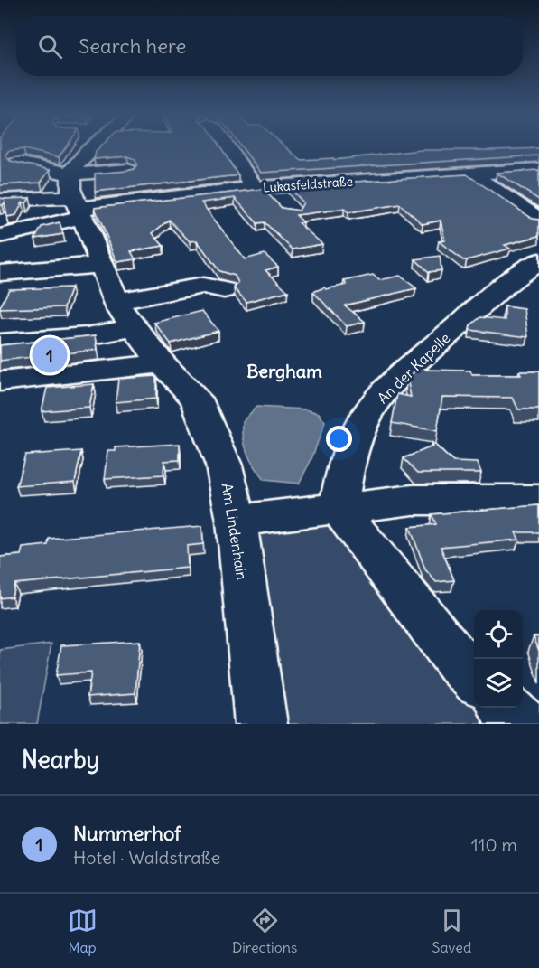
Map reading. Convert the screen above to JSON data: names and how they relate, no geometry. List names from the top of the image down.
{
  "streets": {
    "street": ["Lukasfeldstraße", "An der Kapelle", "Am Lindenhain"]
  },
  "crossings": [
    ["Lukasfeldstraße", "Am Lindenhain"]
  ],
  "districts": ["Bergham"],
  "page": {
    "search": "Search here",
    "pins": "1",
    "heading": "Nearby",
    "list": [
      {
        "mark": "1",
        "name": "Nummerhof",
        "note": "Hotel · Waldstraße",
        "value": "110 m"
      }
    ],
    "nav": ["Map", "Directions", "Saved"]
  }
}
